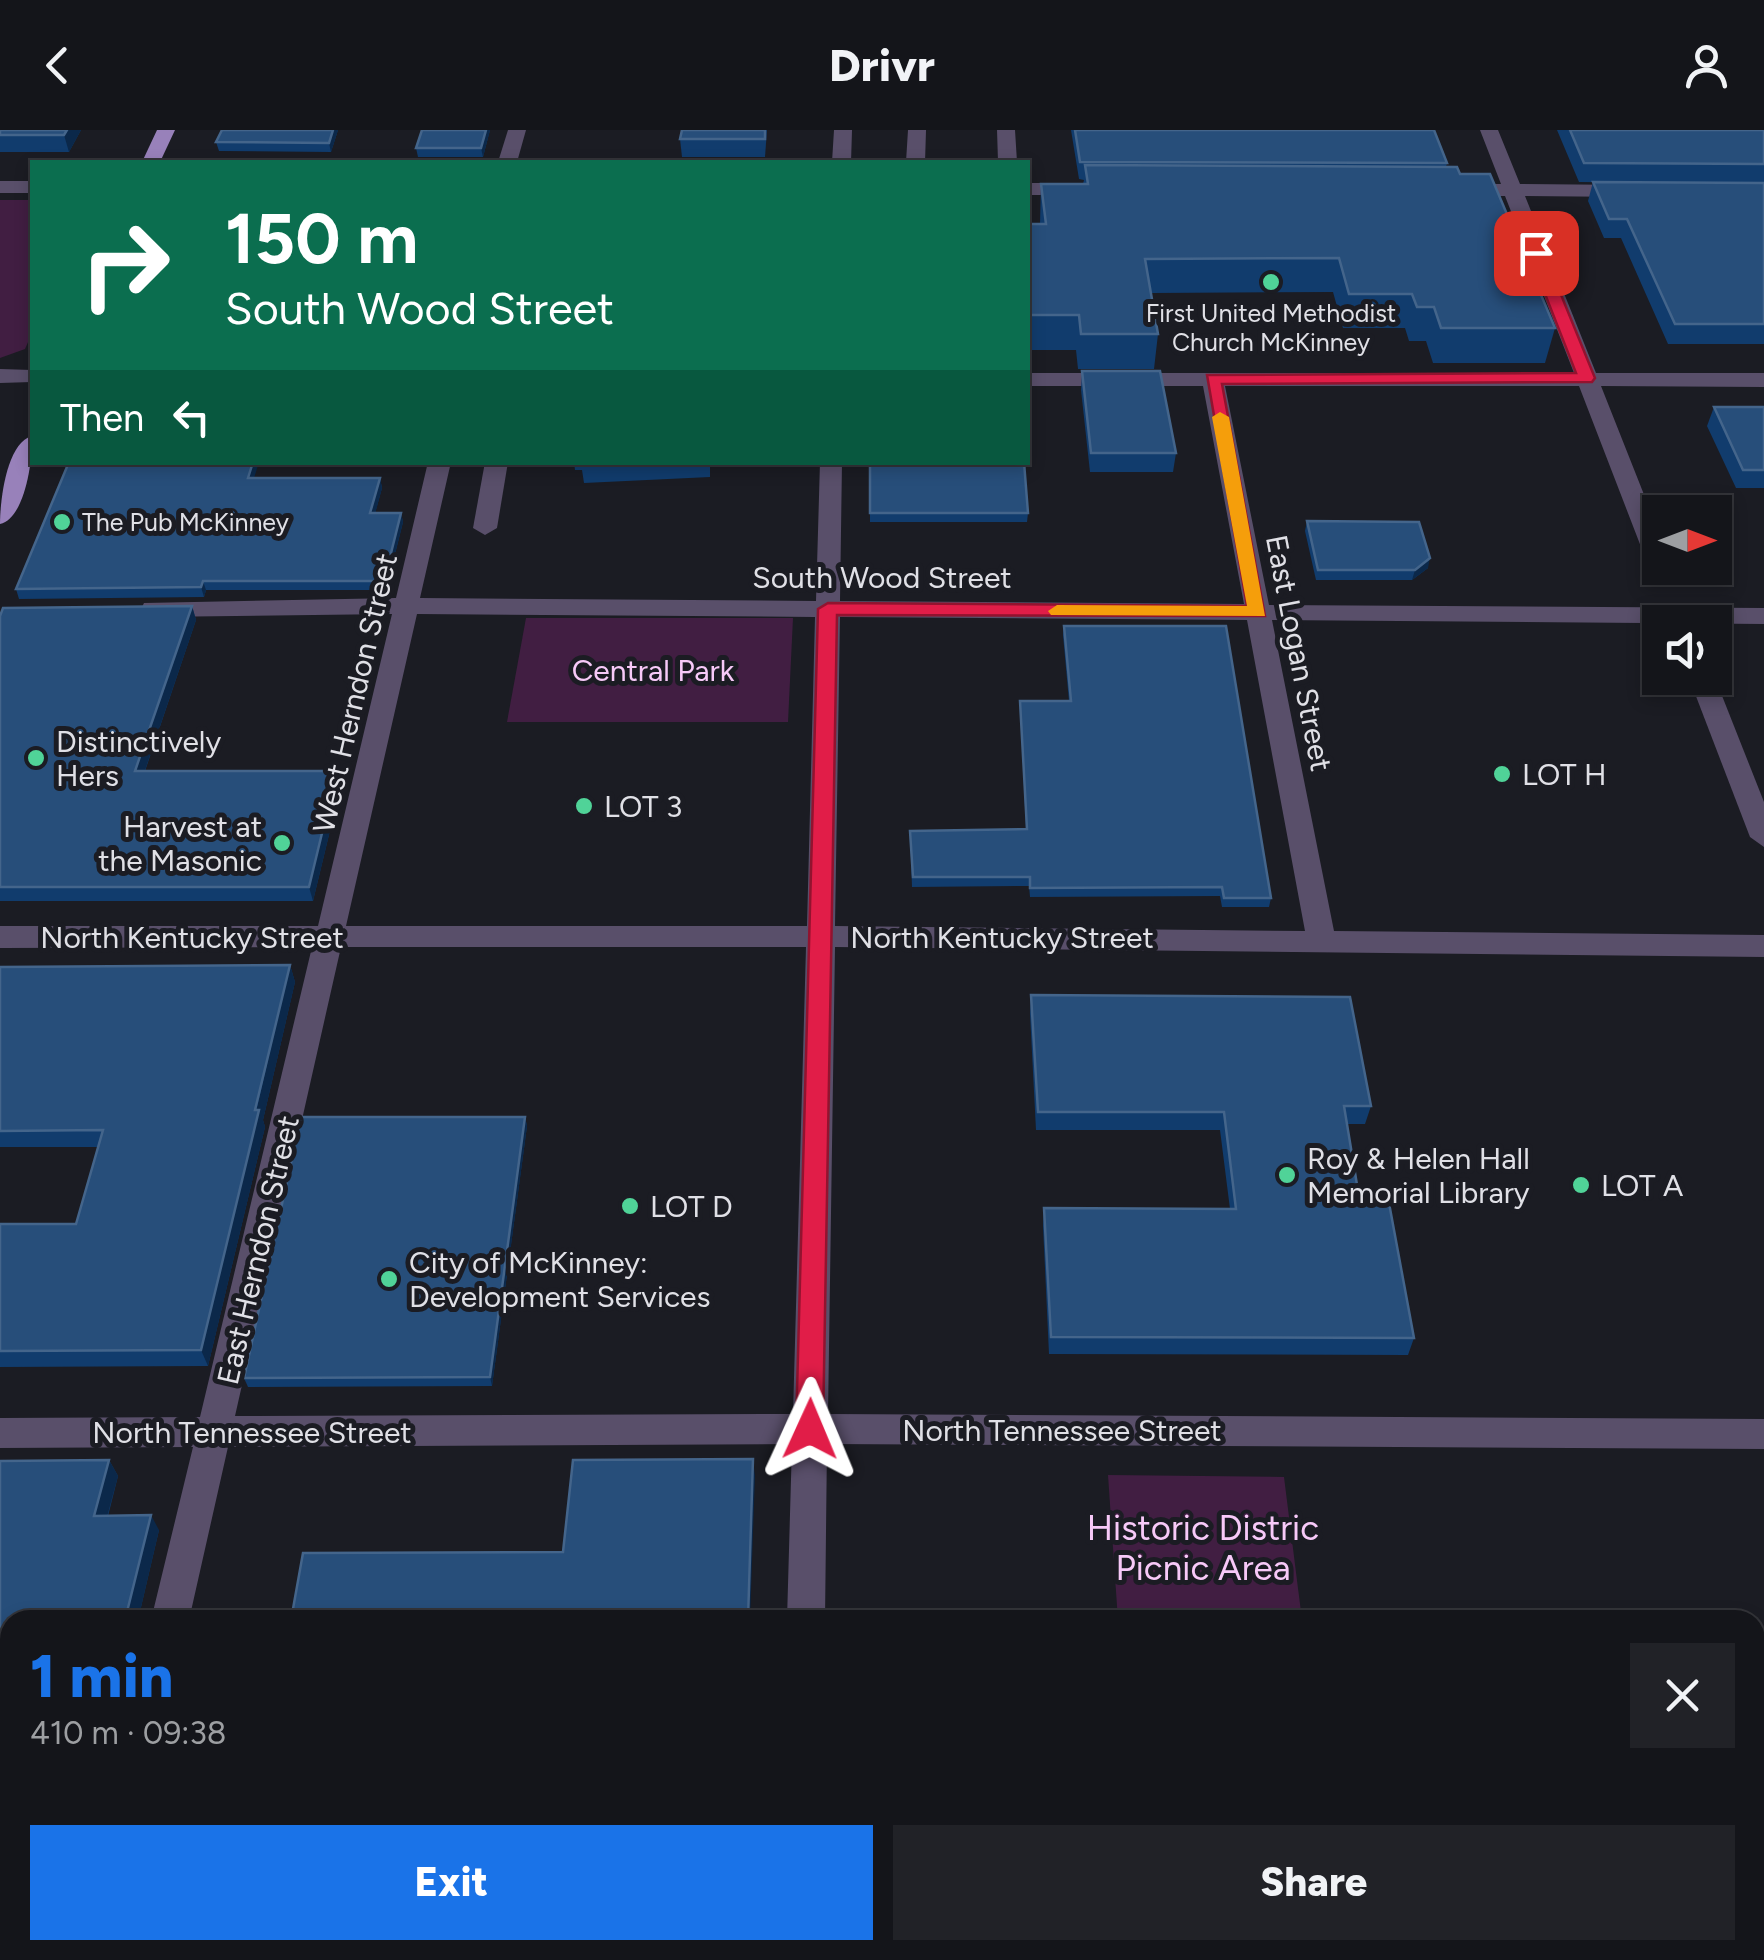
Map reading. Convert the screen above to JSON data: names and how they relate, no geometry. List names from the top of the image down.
{
  "streets": {
    "street": [
      "South Wood Street",
      "East Logan Street",
      "West Herndon Street",
      "North Kentucky Street",
      "East Herndon Street",
      "North Tennessee Street"
    ]
  },
  "crossings": [
    ["South Wood Street", "East Logan Street"],
    ["South Wood Street", "West Herndon Street"],
    ["East Logan Street", "North Kentucky Street"],
    ["West Herndon Street", "North Kentucky Street"],
    ["West Herndon Street", "East Herndon Street"],
    ["North Kentucky Street", "East Herndon Street"],
    ["East Herndon Street", "North Tennessee Street"]
  ],
  "parks": ["Central Park", "Historic Distric Picnic Area"],
  "places": [
    "First United Methodist Church McKinney",
    "The Pub McKinney",
    "Distinctively Hers",
    "LOT H",
    "LOT 3",
    "Harvest at the Masonic",
    "Roy & Helen Hall Memorial Library",
    "LOT A",
    "LOT D",
    "City of McKinney: Development Services"
  ],
  "north": "right",
  "page": {
    "header": "Drivr",
    "turn": ["150 m", "South Wood Street"],
    "then": "Then",
    "heading": ["1 min", "410 m · 09:38"],
    "buttons": ["Exit", "Share"]
  }
}
